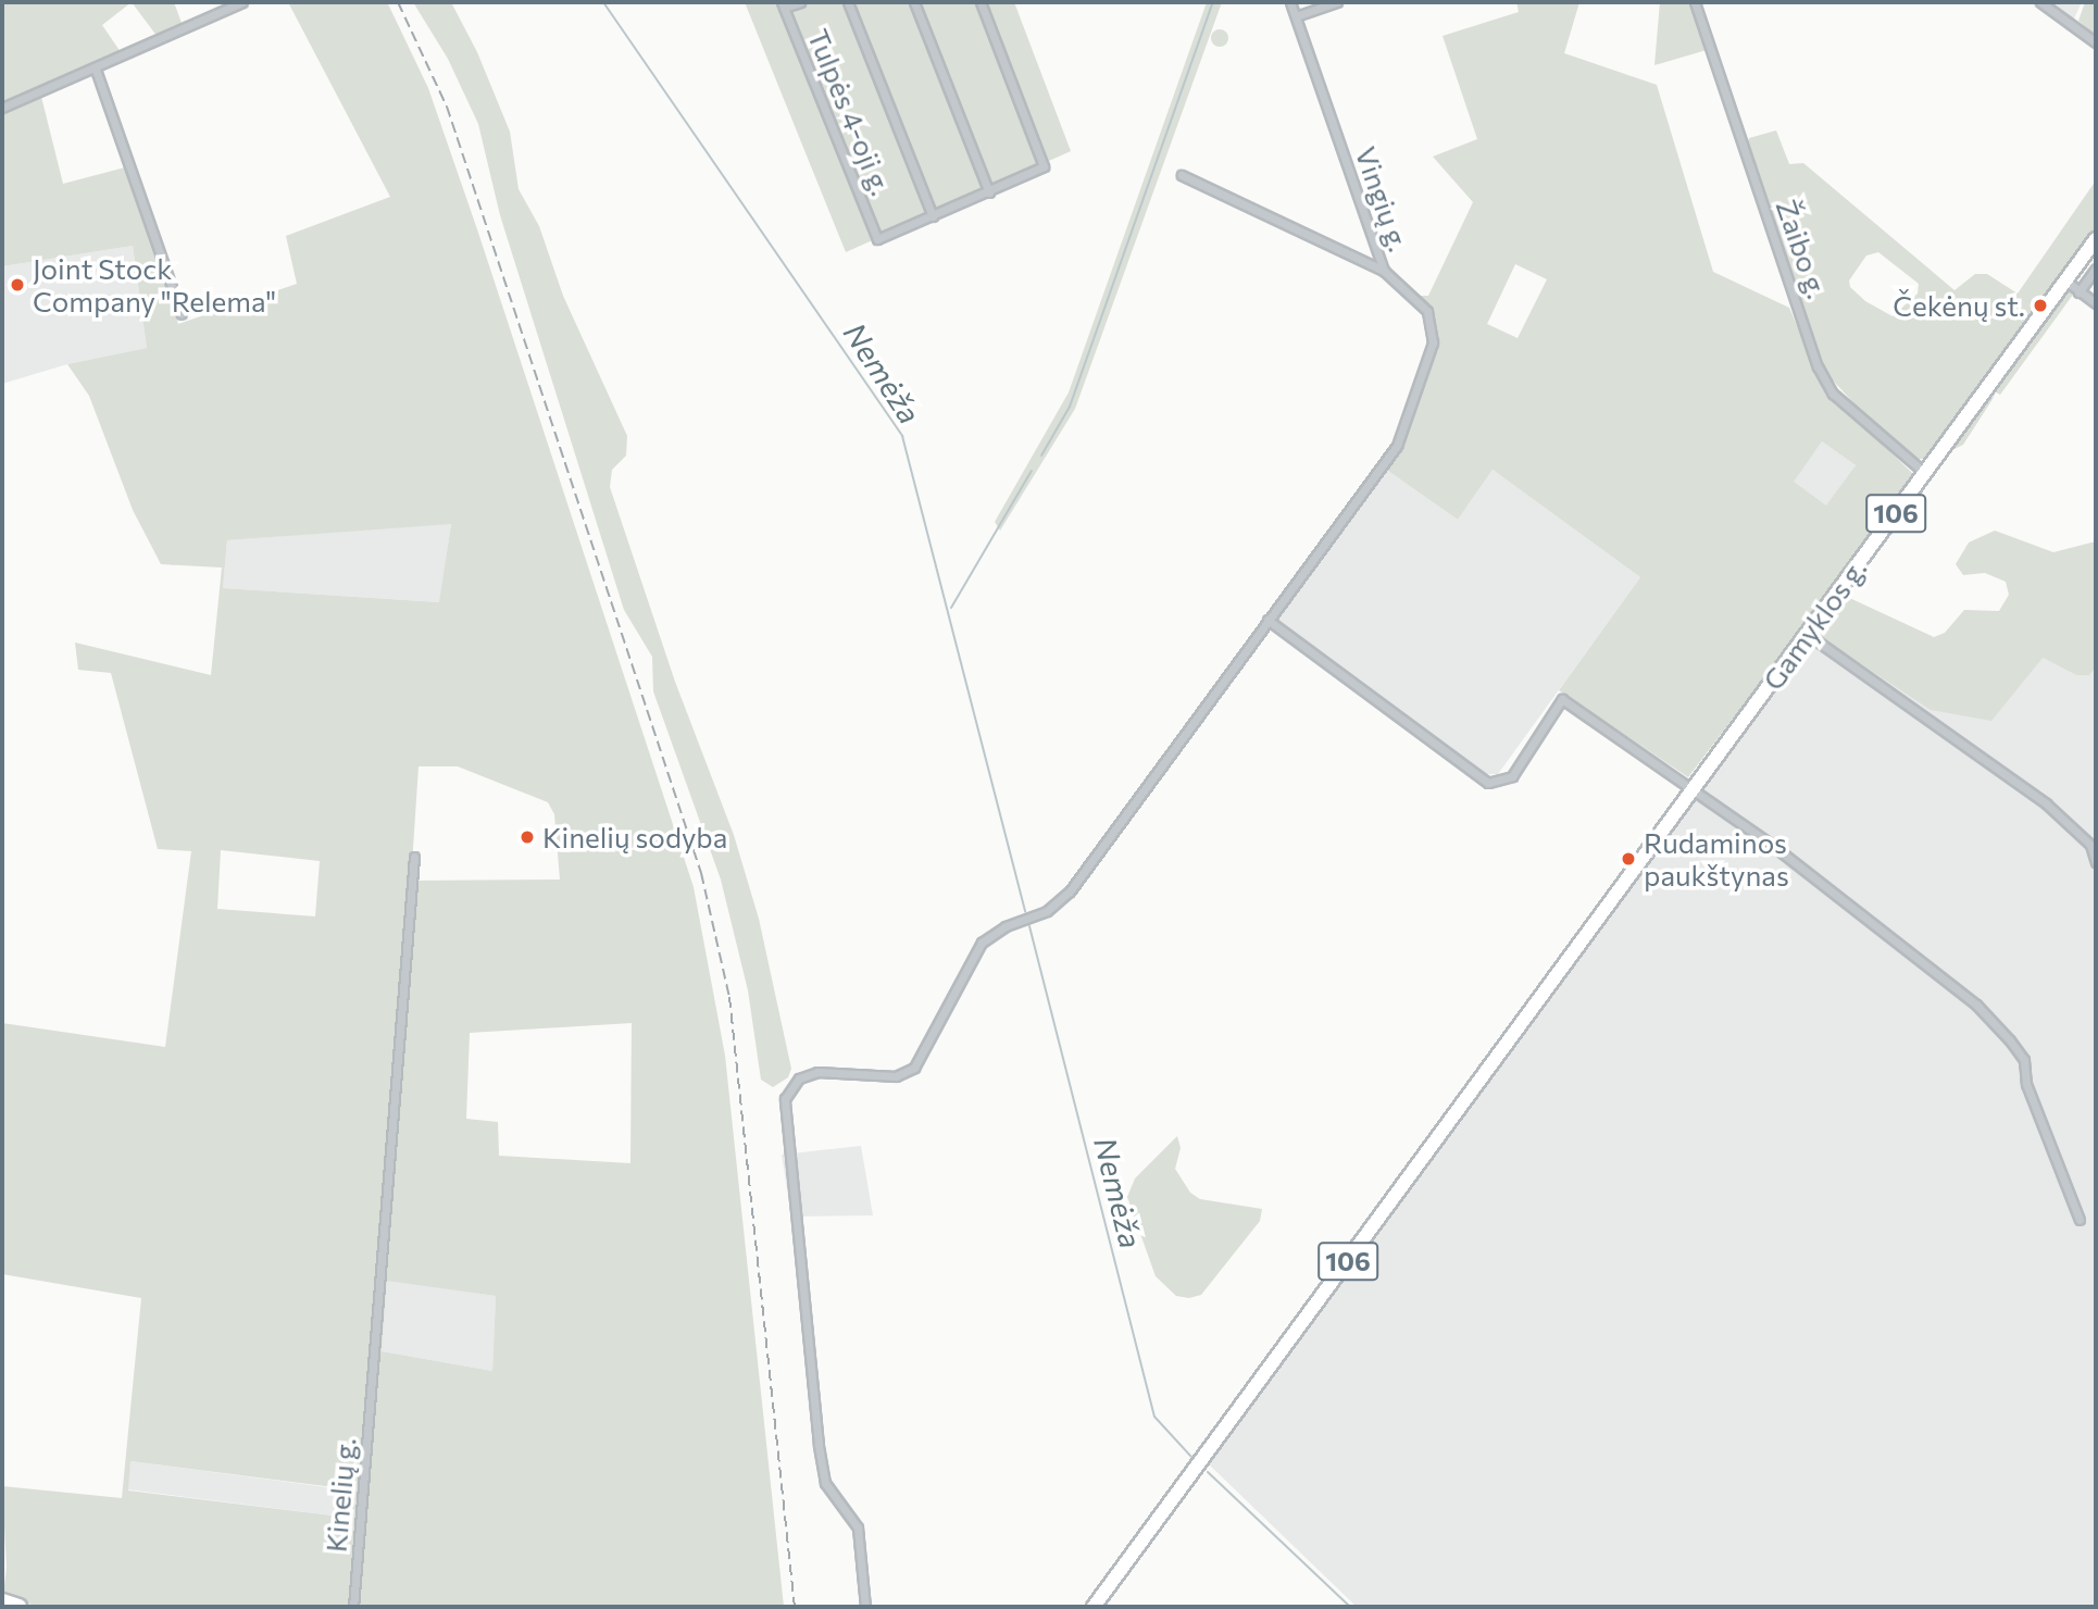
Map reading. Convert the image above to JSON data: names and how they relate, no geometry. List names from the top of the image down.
{
  "streets": {
    "main road": ["106", "Gamyklos g."],
    "street": [
      "Tulpės 4-oji g.",
      "Vingių g.",
      "Žaibo g.",
      "Kinelių g."
    ]
  },
  "crossings": [
    ["Žaibo g.", "Gamyklos g."],
    ["106", "Gamyklos g."]
  ],
  "water": ["Nemėža"],
  "places": [
    "Joint Stock Company \"Relema\"",
    "Čekėnų st.",
    "Kinelių sodyba",
    "Rudaminos paukštynas"
  ]
}
